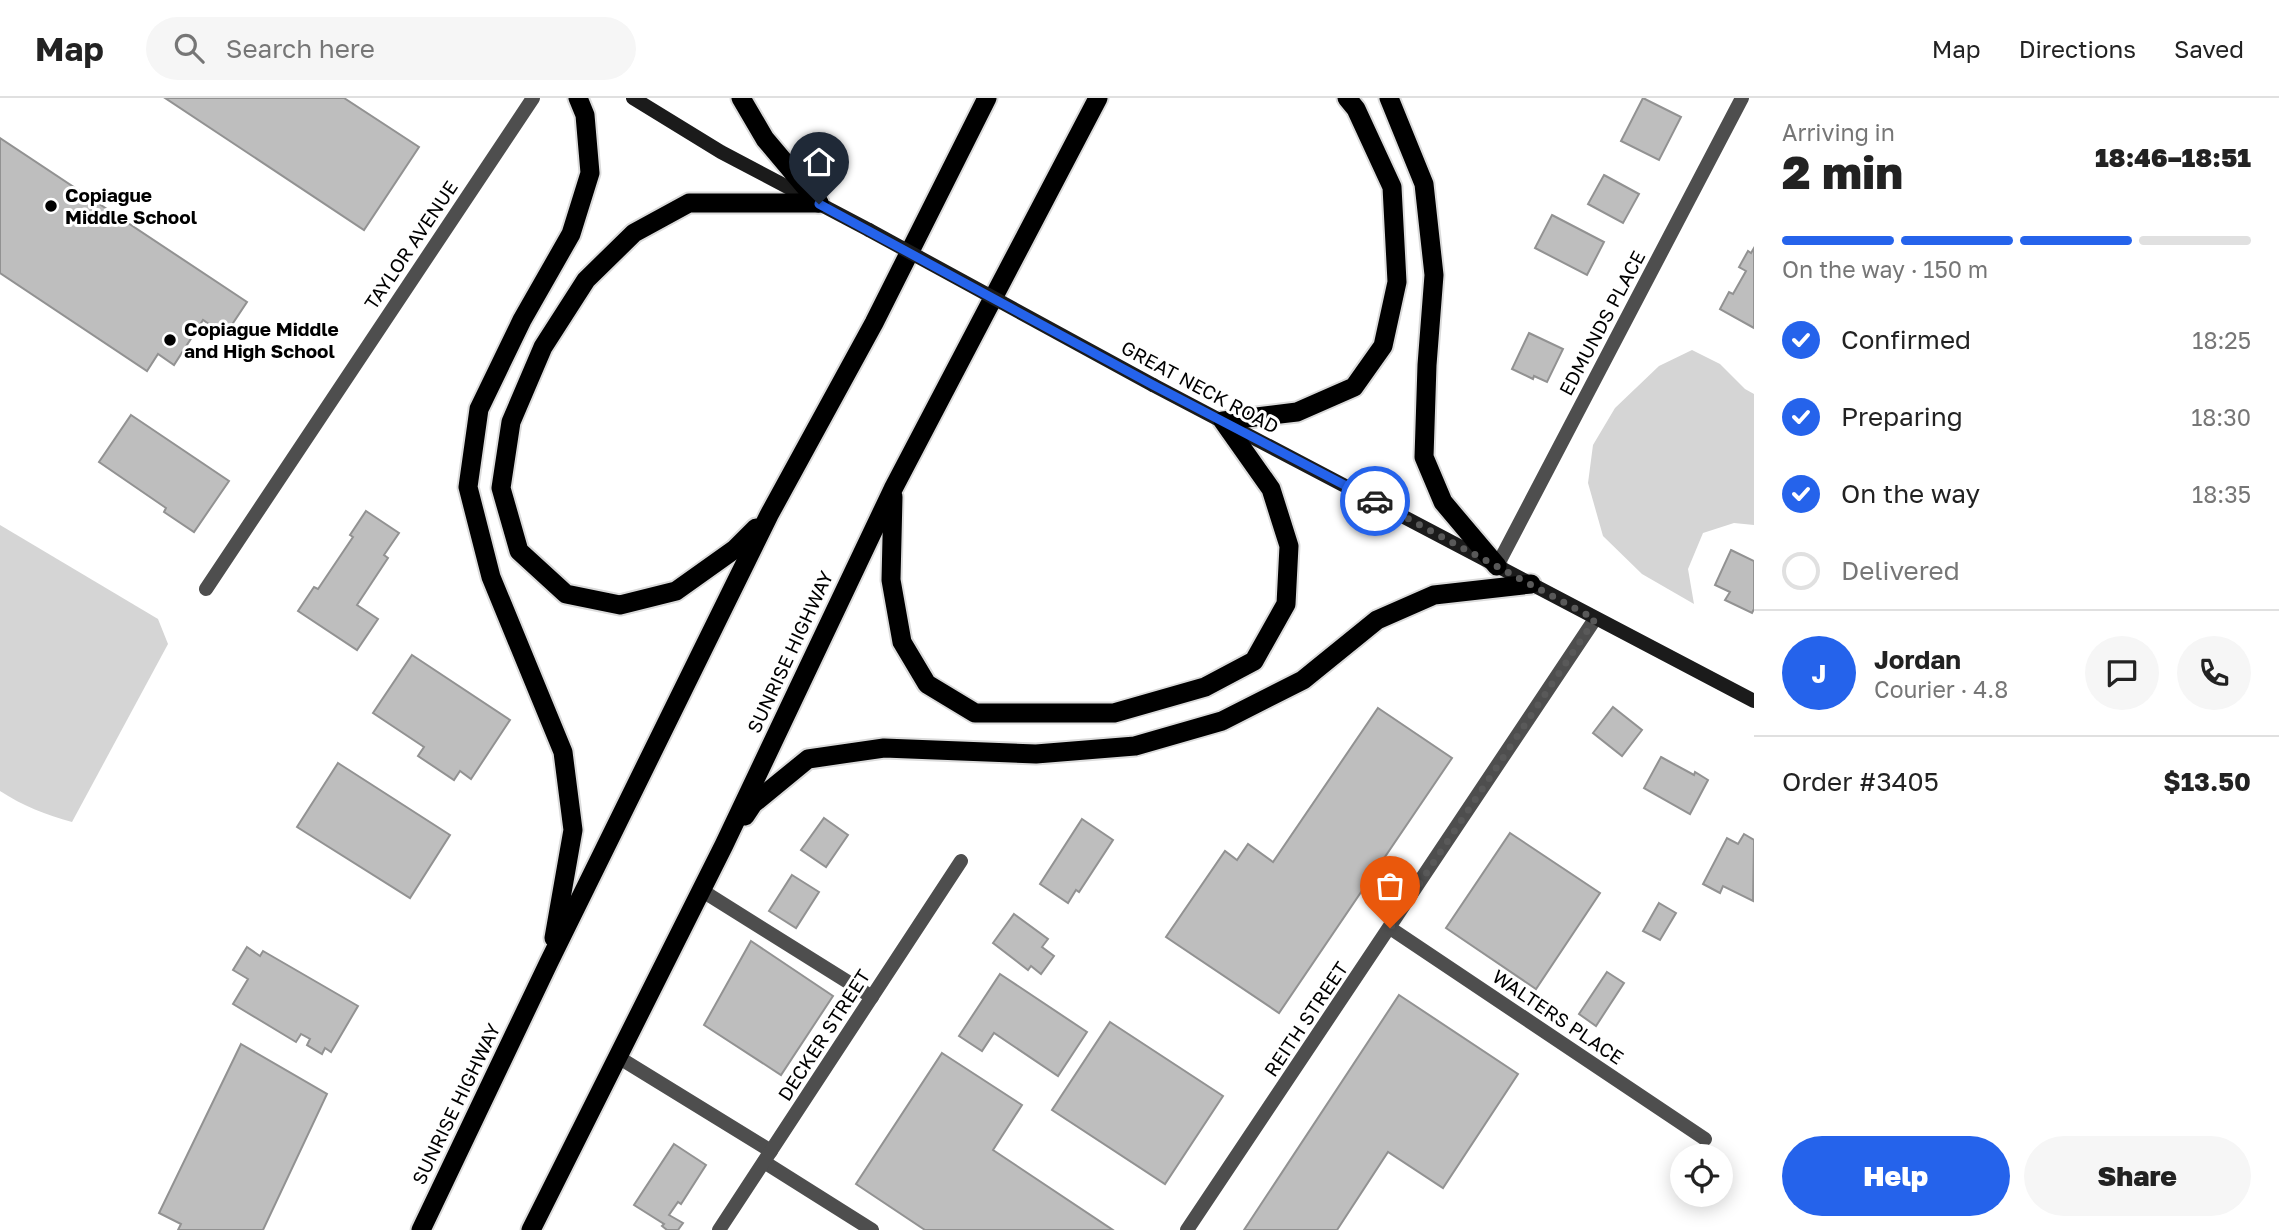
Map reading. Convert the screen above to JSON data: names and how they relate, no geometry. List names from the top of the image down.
{
  "streets": {
    "highway": ["SUNRISE HIGHWAY"],
    "main road": ["GREAT NECK ROAD"],
    "street": [
      "TAYLOR AVENUE",
      "EDMUNDS PLACE",
      "WALTERS PLACE",
      "REITH STREET",
      "DECKER STREET"
    ]
  },
  "crossings": [
    ["EDMUNDS PLACE", "GREAT NECK ROAD"],
    ["GREAT NECK ROAD", "REITH STREET"],
    ["WALTERS PLACE", "REITH STREET"]
  ],
  "places": ["Copiague Middle School", "Copiague Middle and High School"],
  "page": {
    "header": "Map",
    "search": "Search here",
    "nav": ["Map", "Directions", "Saved"],
    "heading": ["2 min", "Arriving in", "18:46–18:51"],
    "panel": [
      "Jordan",
      "Courier · 4.8",
      "Order #3405",
      "$13.50"
    ],
    "bar": "On the way · 150 m",
    "list": [
      ["Confirmed", "18:25"],
      ["Preparing", "18:30"],
      ["On the way", "18:35"],
      "Delivered"
    ],
    "round": "J",
    "buttons": ["Help", "Share"]
  }
}
